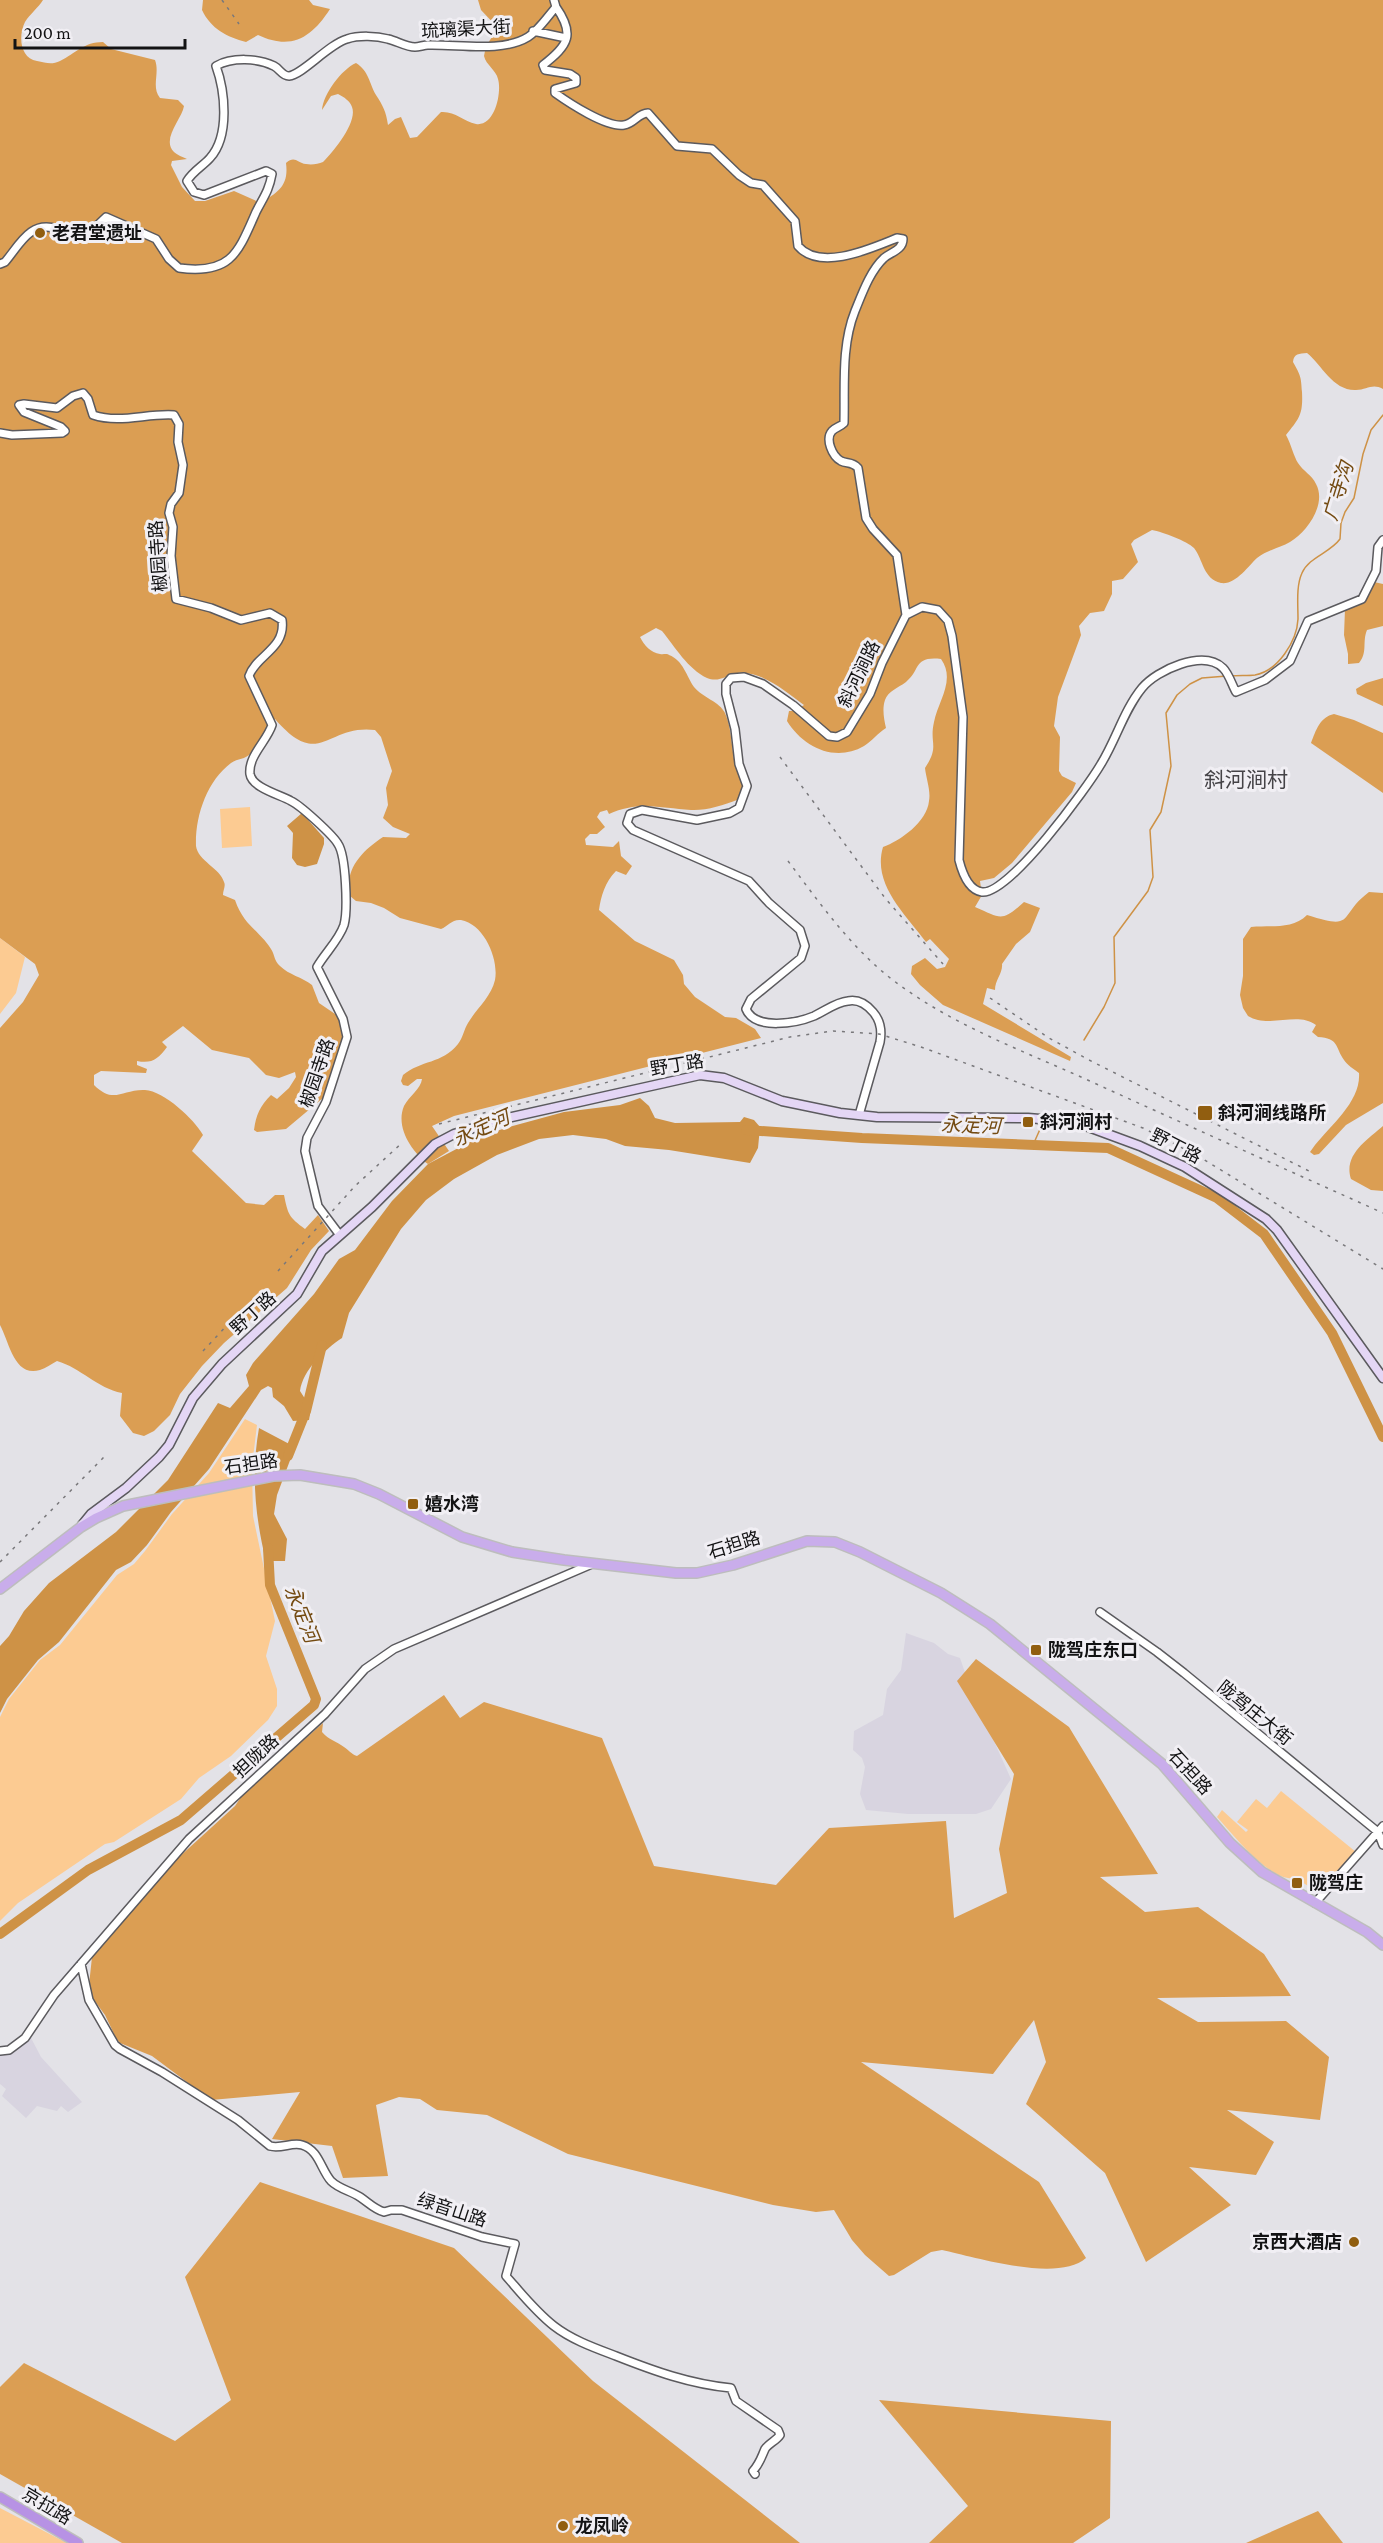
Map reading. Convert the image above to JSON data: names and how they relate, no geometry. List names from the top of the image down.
{
  "streets": {
    "highway": ["京拉路"],
    "main road": ["野丁路", "石担路"],
    "street": [
      "琉璃渠大街",
      "椒园寺路",
      "斜河涧路",
      "陇驾庄大街",
      "担陇路",
      "绿音山路"
    ]
  },
  "crossings": [
    ["椒园寺路", "野丁路"],
    ["斜河涧路", "野丁路"],
    ["野丁路", "石担路"],
    ["石担路", "担陇路"],
    ["担陇路", "绿音山路"]
  ],
  "districts": ["斜河涧村"],
  "water": ["广寺沟", "永定河"],
  "places": {
    "other": ["老君堂遗址", "京西大酒店", "龙凤岭"],
    "transit": [
      "斜河涧线路所",
      "斜河涧村",
      "嬉水湾",
      "陇驾庄东口",
      "陇驾庄"
    ]
  },
  "scale_bar": "200 m"
}
